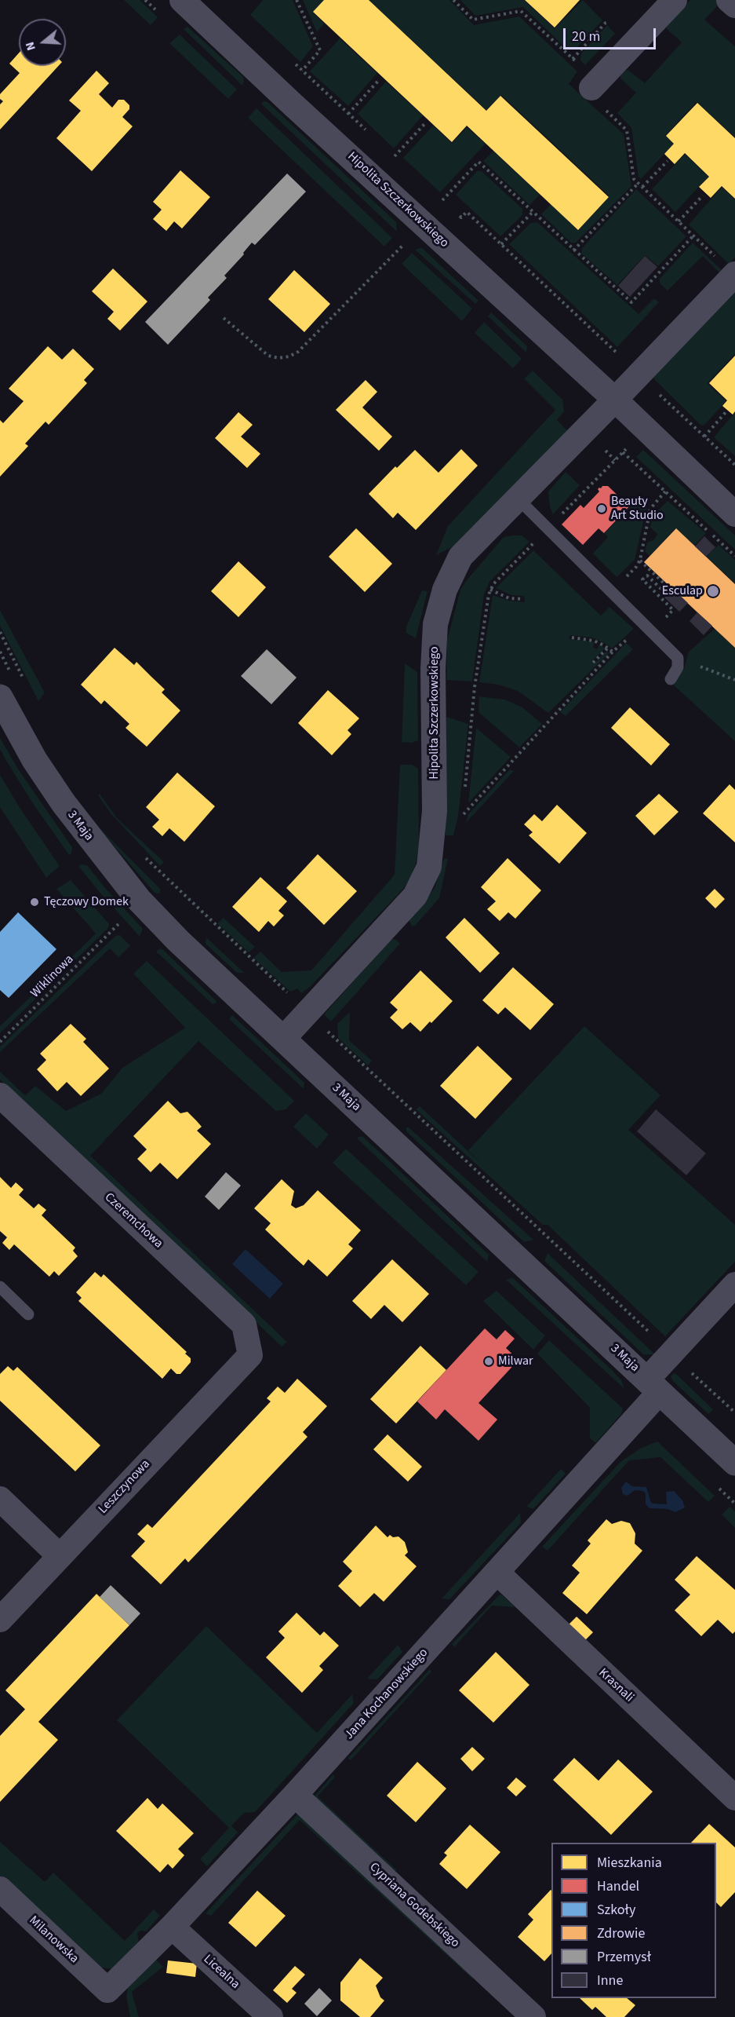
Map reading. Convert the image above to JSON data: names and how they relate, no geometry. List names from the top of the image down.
{
  "streets": {
    "street": [
      "Hipolita Szczerkowskiego",
      "3 Maja",
      "Czeremchowa",
      "Leszczynowa",
      "Krasnali",
      "Jana Kochanowskiego",
      "Cypriana Godebskiego",
      "Milanowska",
      "Licealna"
    ],
    "path": ["Wiklinowa"]
  },
  "crossings": [
    ["Hipolita Szczerkowskiego", "3 Maja"],
    ["3 Maja", "Jana Kochanowskiego"],
    ["Czeremchowa", "Leszczynowa"],
    ["Krasnali", "Jana Kochanowskiego"],
    ["Jana Kochanowskiego", "Cypriana Godebskiego"],
    ["Jana Kochanowskiego", "Milanowska"],
    ["Jana Kochanowskiego", "Licealna"]
  ],
  "places": [
    "Beauty Art Studio",
    "Esculap",
    "Tęczowy Domek",
    "Milwar"
  ],
  "legend": [
    "Mieszkania",
    "Handel",
    "Szkoły",
    "Zdrowie",
    "Przemysł",
    "Inne"
  ],
  "scale_bar": "20 m",
  "north": "left"
}
